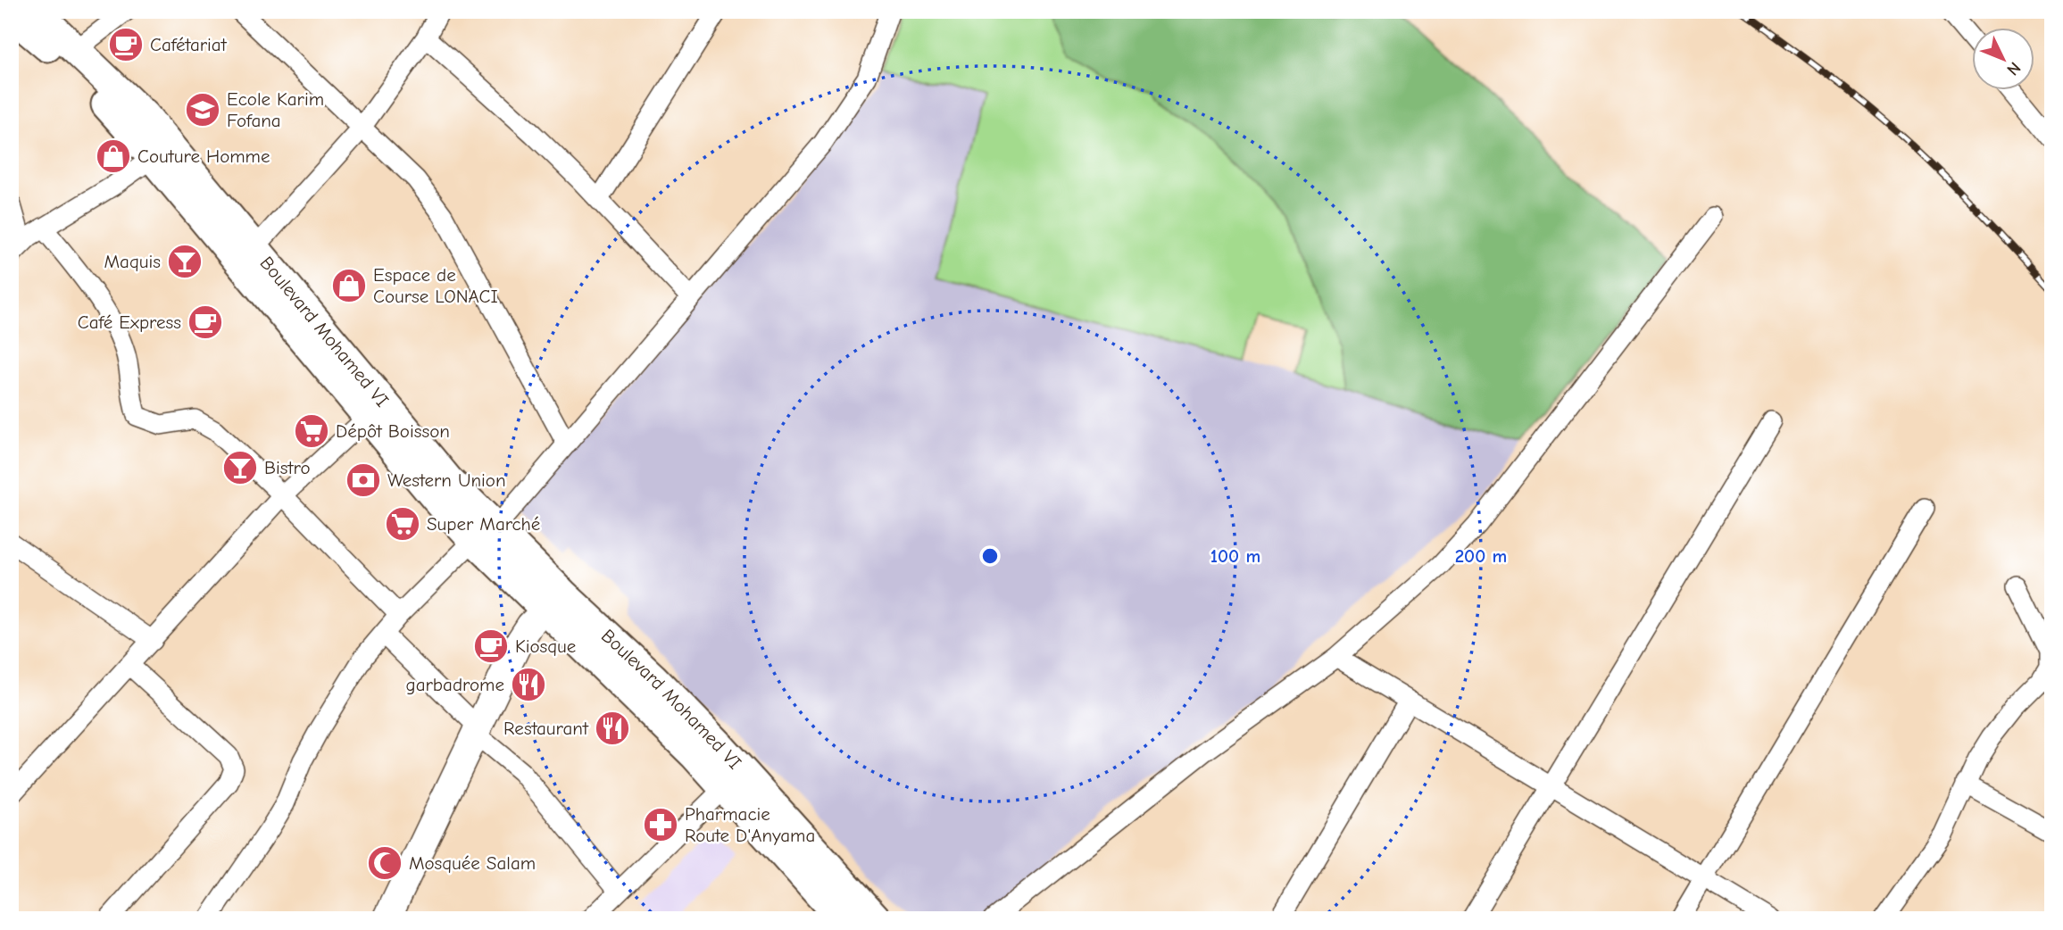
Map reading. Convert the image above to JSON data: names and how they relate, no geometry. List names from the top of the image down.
{
  "streets": {
    "main road": ["Boulevard Mohamed VI"]
  },
  "places": {
    "cafe": ["Cafétariat", "Café Express", "Kiosque"],
    "school or university": ["Ecole Karim Fofana"],
    "shop": ["Couture Homme", "Espace de Course LONACI"],
    "bar": ["Maquis", "Bistro"],
    "supermarket": ["Dépôt Boisson", "Super Marché"],
    "bank": ["Western Union"],
    "restaurant": ["garbadrome", "Restaurant"],
    "pharmacy": ["Pharmacie Route D'Anyama"],
    "mosque": ["Mosquée Salam"]
  },
  "north": "bottom right",
  "rings": ["100 m", "200 m"]
}
